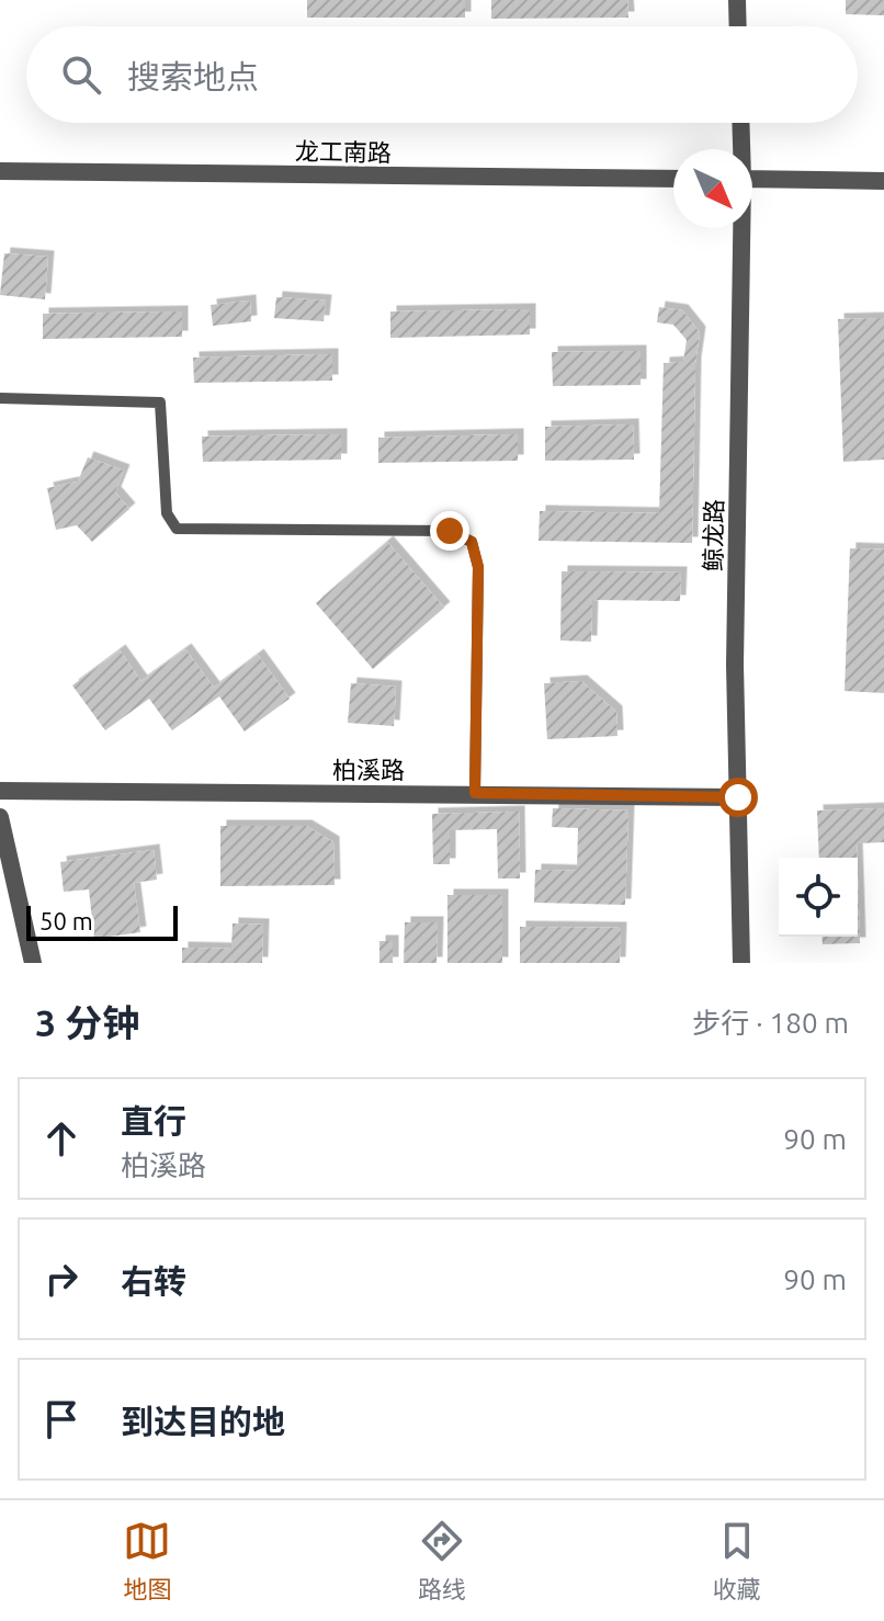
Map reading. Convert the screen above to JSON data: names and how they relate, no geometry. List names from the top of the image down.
{
  "streets": {
    "street": ["龙工南路", "鲸龙路", "柏溪路"]
  },
  "crossings": [
    ["鲸龙路", "柏溪路"]
  ],
  "scale_bar": "50 m",
  "north": "bottom right",
  "page": {
    "search": "搜索地点",
    "scale": "50 m",
    "heading": ["3 分钟", "步行 · 180 m"],
    "list": [
      ["直行", "柏溪路", "90 m"],
      ["右转", "90 m"],
      "到达目的地"
    ],
    "nav": ["地图", "路线", "收藏"]
  }
}
